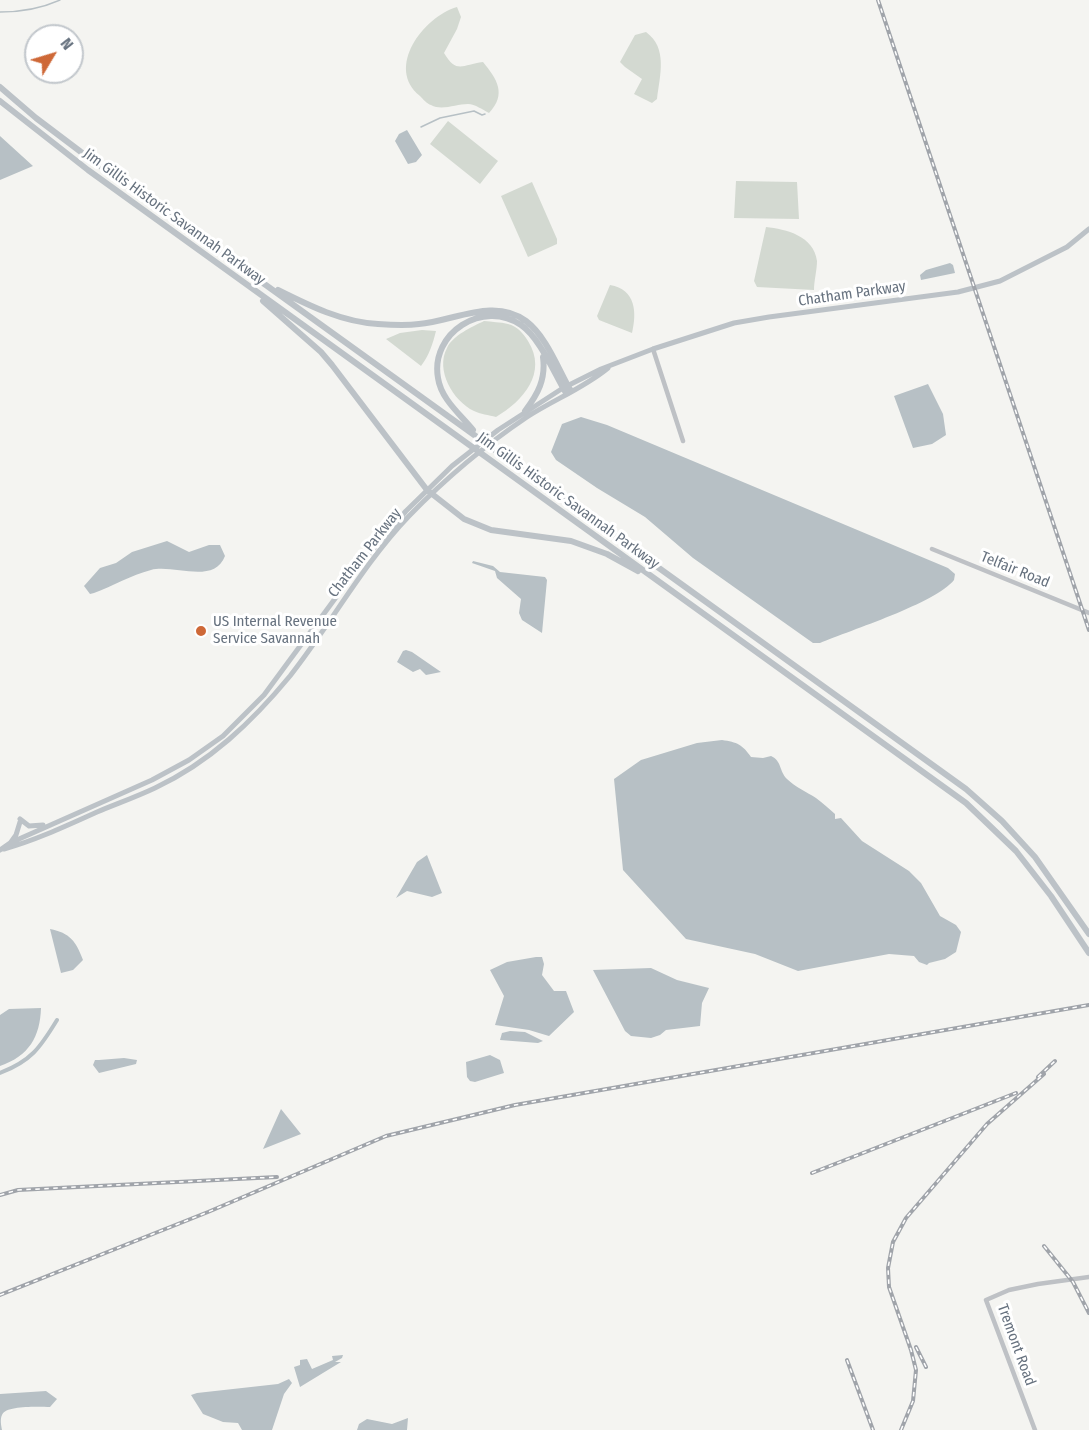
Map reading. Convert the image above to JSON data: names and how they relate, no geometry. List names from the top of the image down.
{
  "streets": {
    "highway": ["Jim Gillis Historic Savannah Parkway"],
    "main road": ["Chatham Parkway"],
    "street": ["Telfair Road", "Tremont Road"]
  },
  "places": ["US Internal Revenue Service Savannah"],
  "north": "top right"
}
